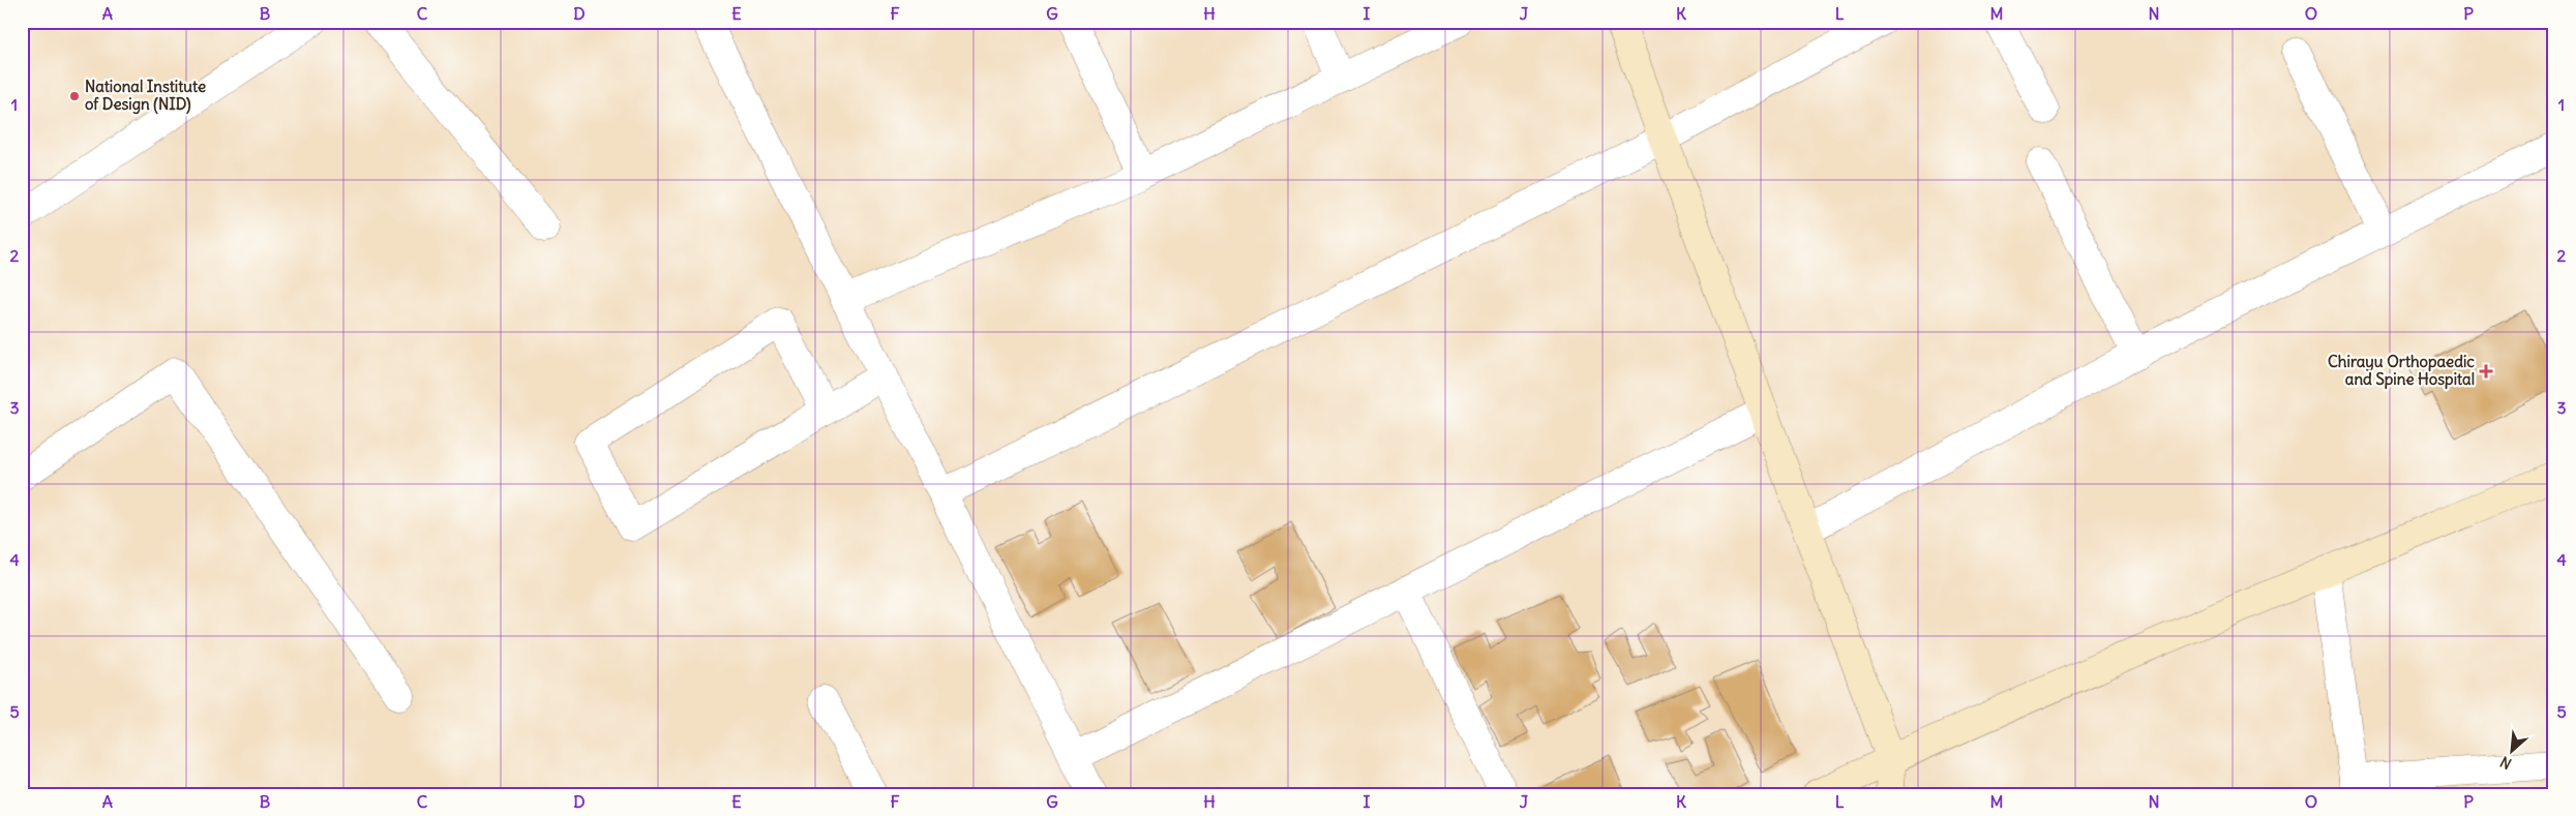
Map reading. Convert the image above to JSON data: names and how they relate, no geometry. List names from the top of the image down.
{
  "places": {
    "other": ["National Institute of Design (NID)"],
    "health": ["Chirayu Orthopaedic and Spine Hospital"]
  },
  "north": "bottom left",
  "grid": {
    "columns": [
      "A",
      "B",
      "C",
      "D",
      "E",
      "F",
      "G",
      "H",
      "I",
      "J",
      "K",
      "L",
      "M",
      "N",
      "O",
      "P"
    ],
    "rows": [
      "1",
      "2",
      "3",
      "4",
      "5"
    ]
  }
}
